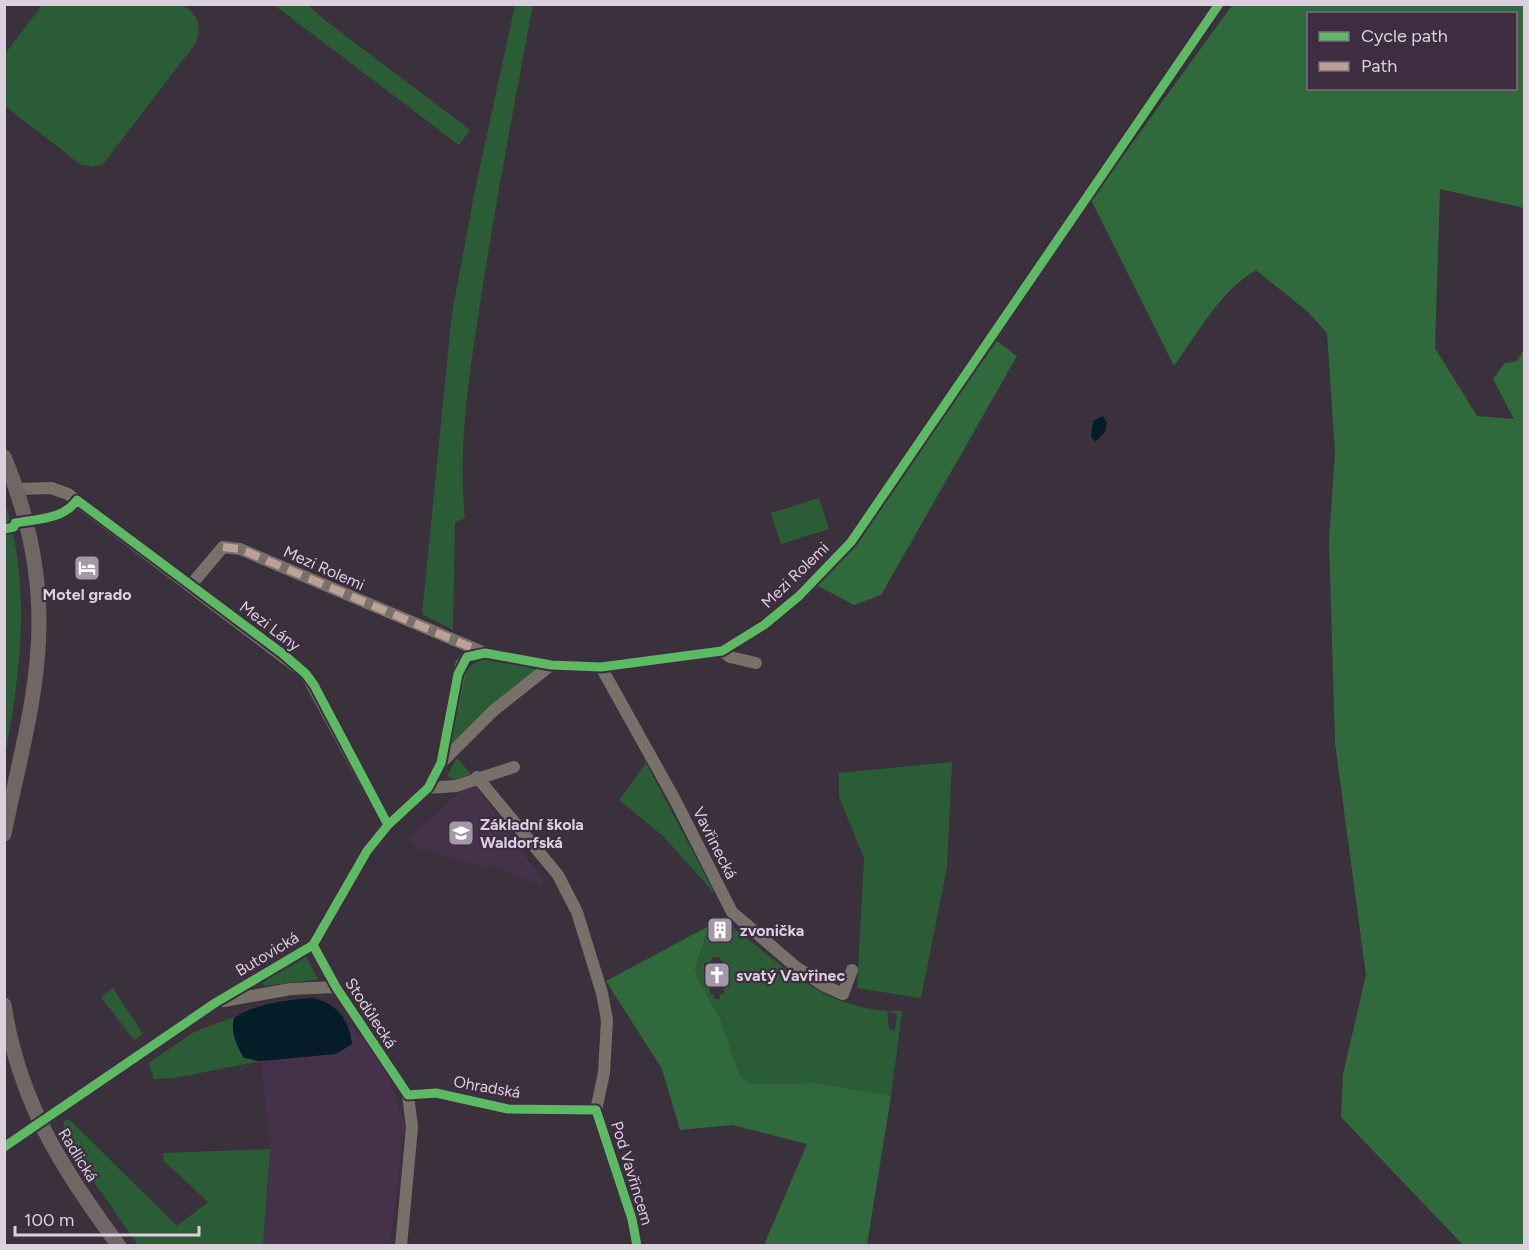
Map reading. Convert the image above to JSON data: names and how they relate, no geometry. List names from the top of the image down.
{
  "streets": {
    "main road": ["Radlická"],
    "street": [
      "Mezi Rolemi",
      "Mezi Lány",
      "Vavřinecká",
      "Butovická",
      "Stodůlecká",
      "Ohradská",
      "Pod Vavřincem"
    ]
  },
  "crossings": [
    ["Mezi Rolemi", "Mezi Lány"],
    ["Mezi Rolemi", "Vavřinecká"],
    ["Mezi Rolemi", "Butovická"],
    ["Mezi Lány", "Butovická"],
    ["Butovická", "Stodůlecká"],
    ["Butovická", "Radlická"],
    ["Stodůlecká", "Ohradská"],
    ["Ohradská", "Pod Vavřincem"]
  ],
  "places": {
    "hotel": ["Motel grado"],
    "school or university": ["Základní škola Waldorfská"],
    "building": ["zvonička"],
    "church": ["svatý Vavřinec"]
  },
  "legend": ["Cycle path", "Path"],
  "scale_bar": "100 m"
}
